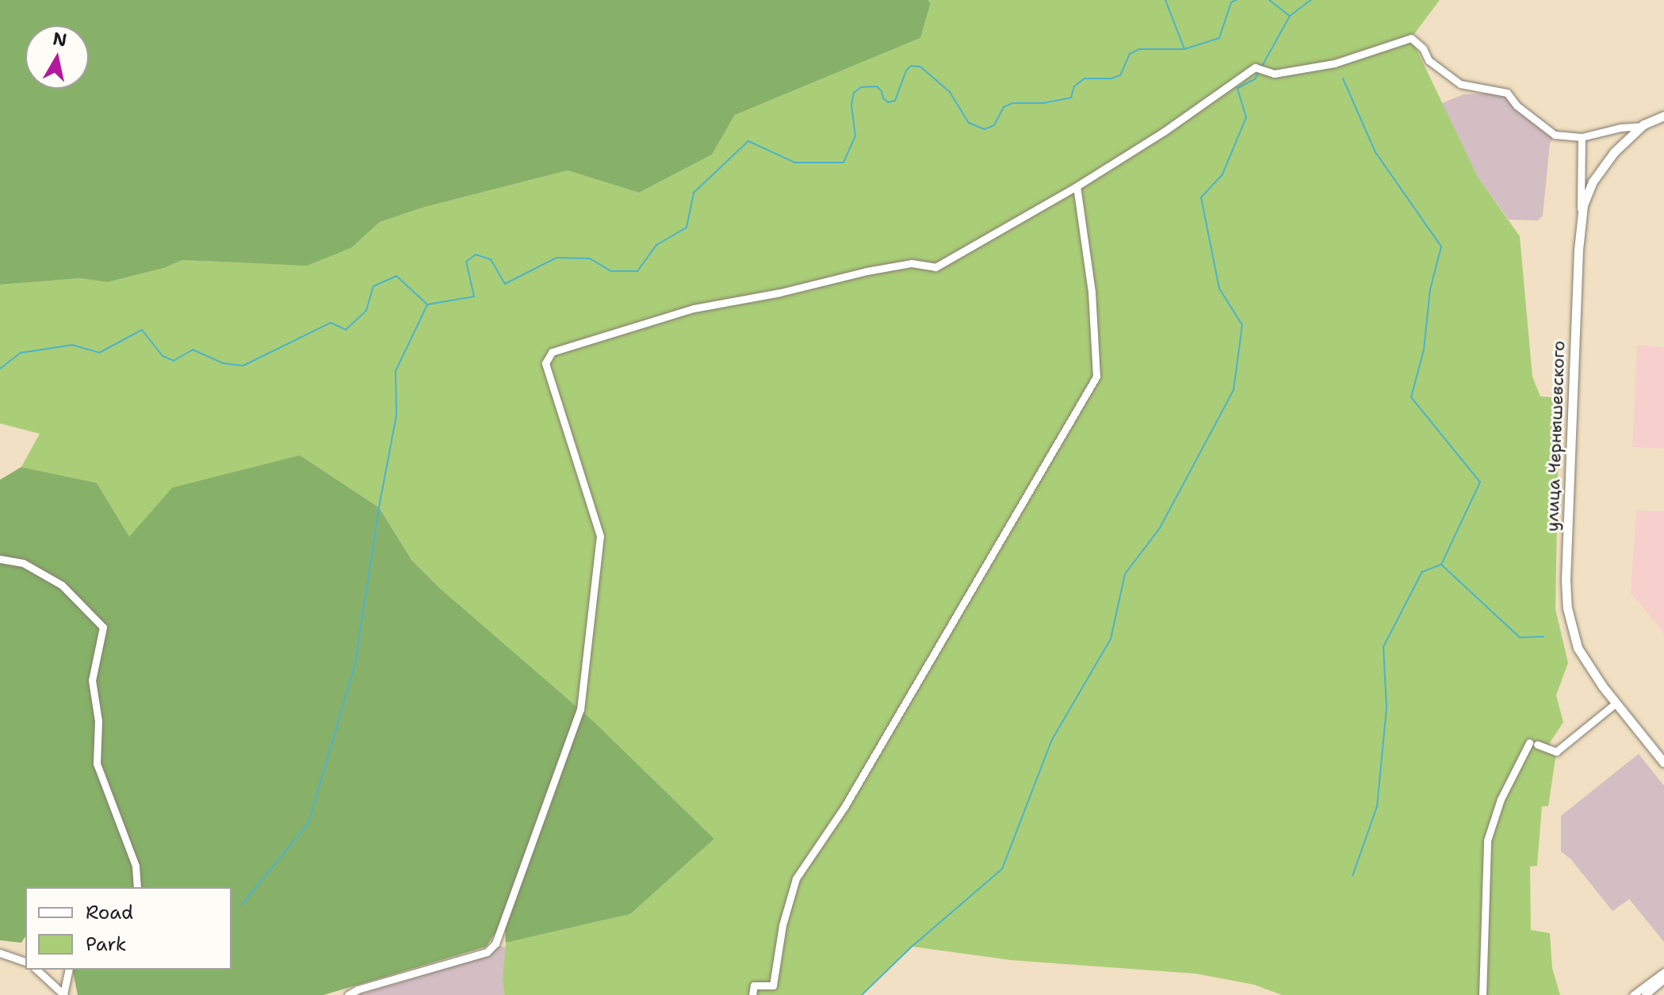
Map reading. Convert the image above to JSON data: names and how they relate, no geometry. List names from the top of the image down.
{
  "streets": {
    "street": ["улица Чернышевского"]
  },
  "legend": ["Road", "Park"],
  "north": "top"
}
